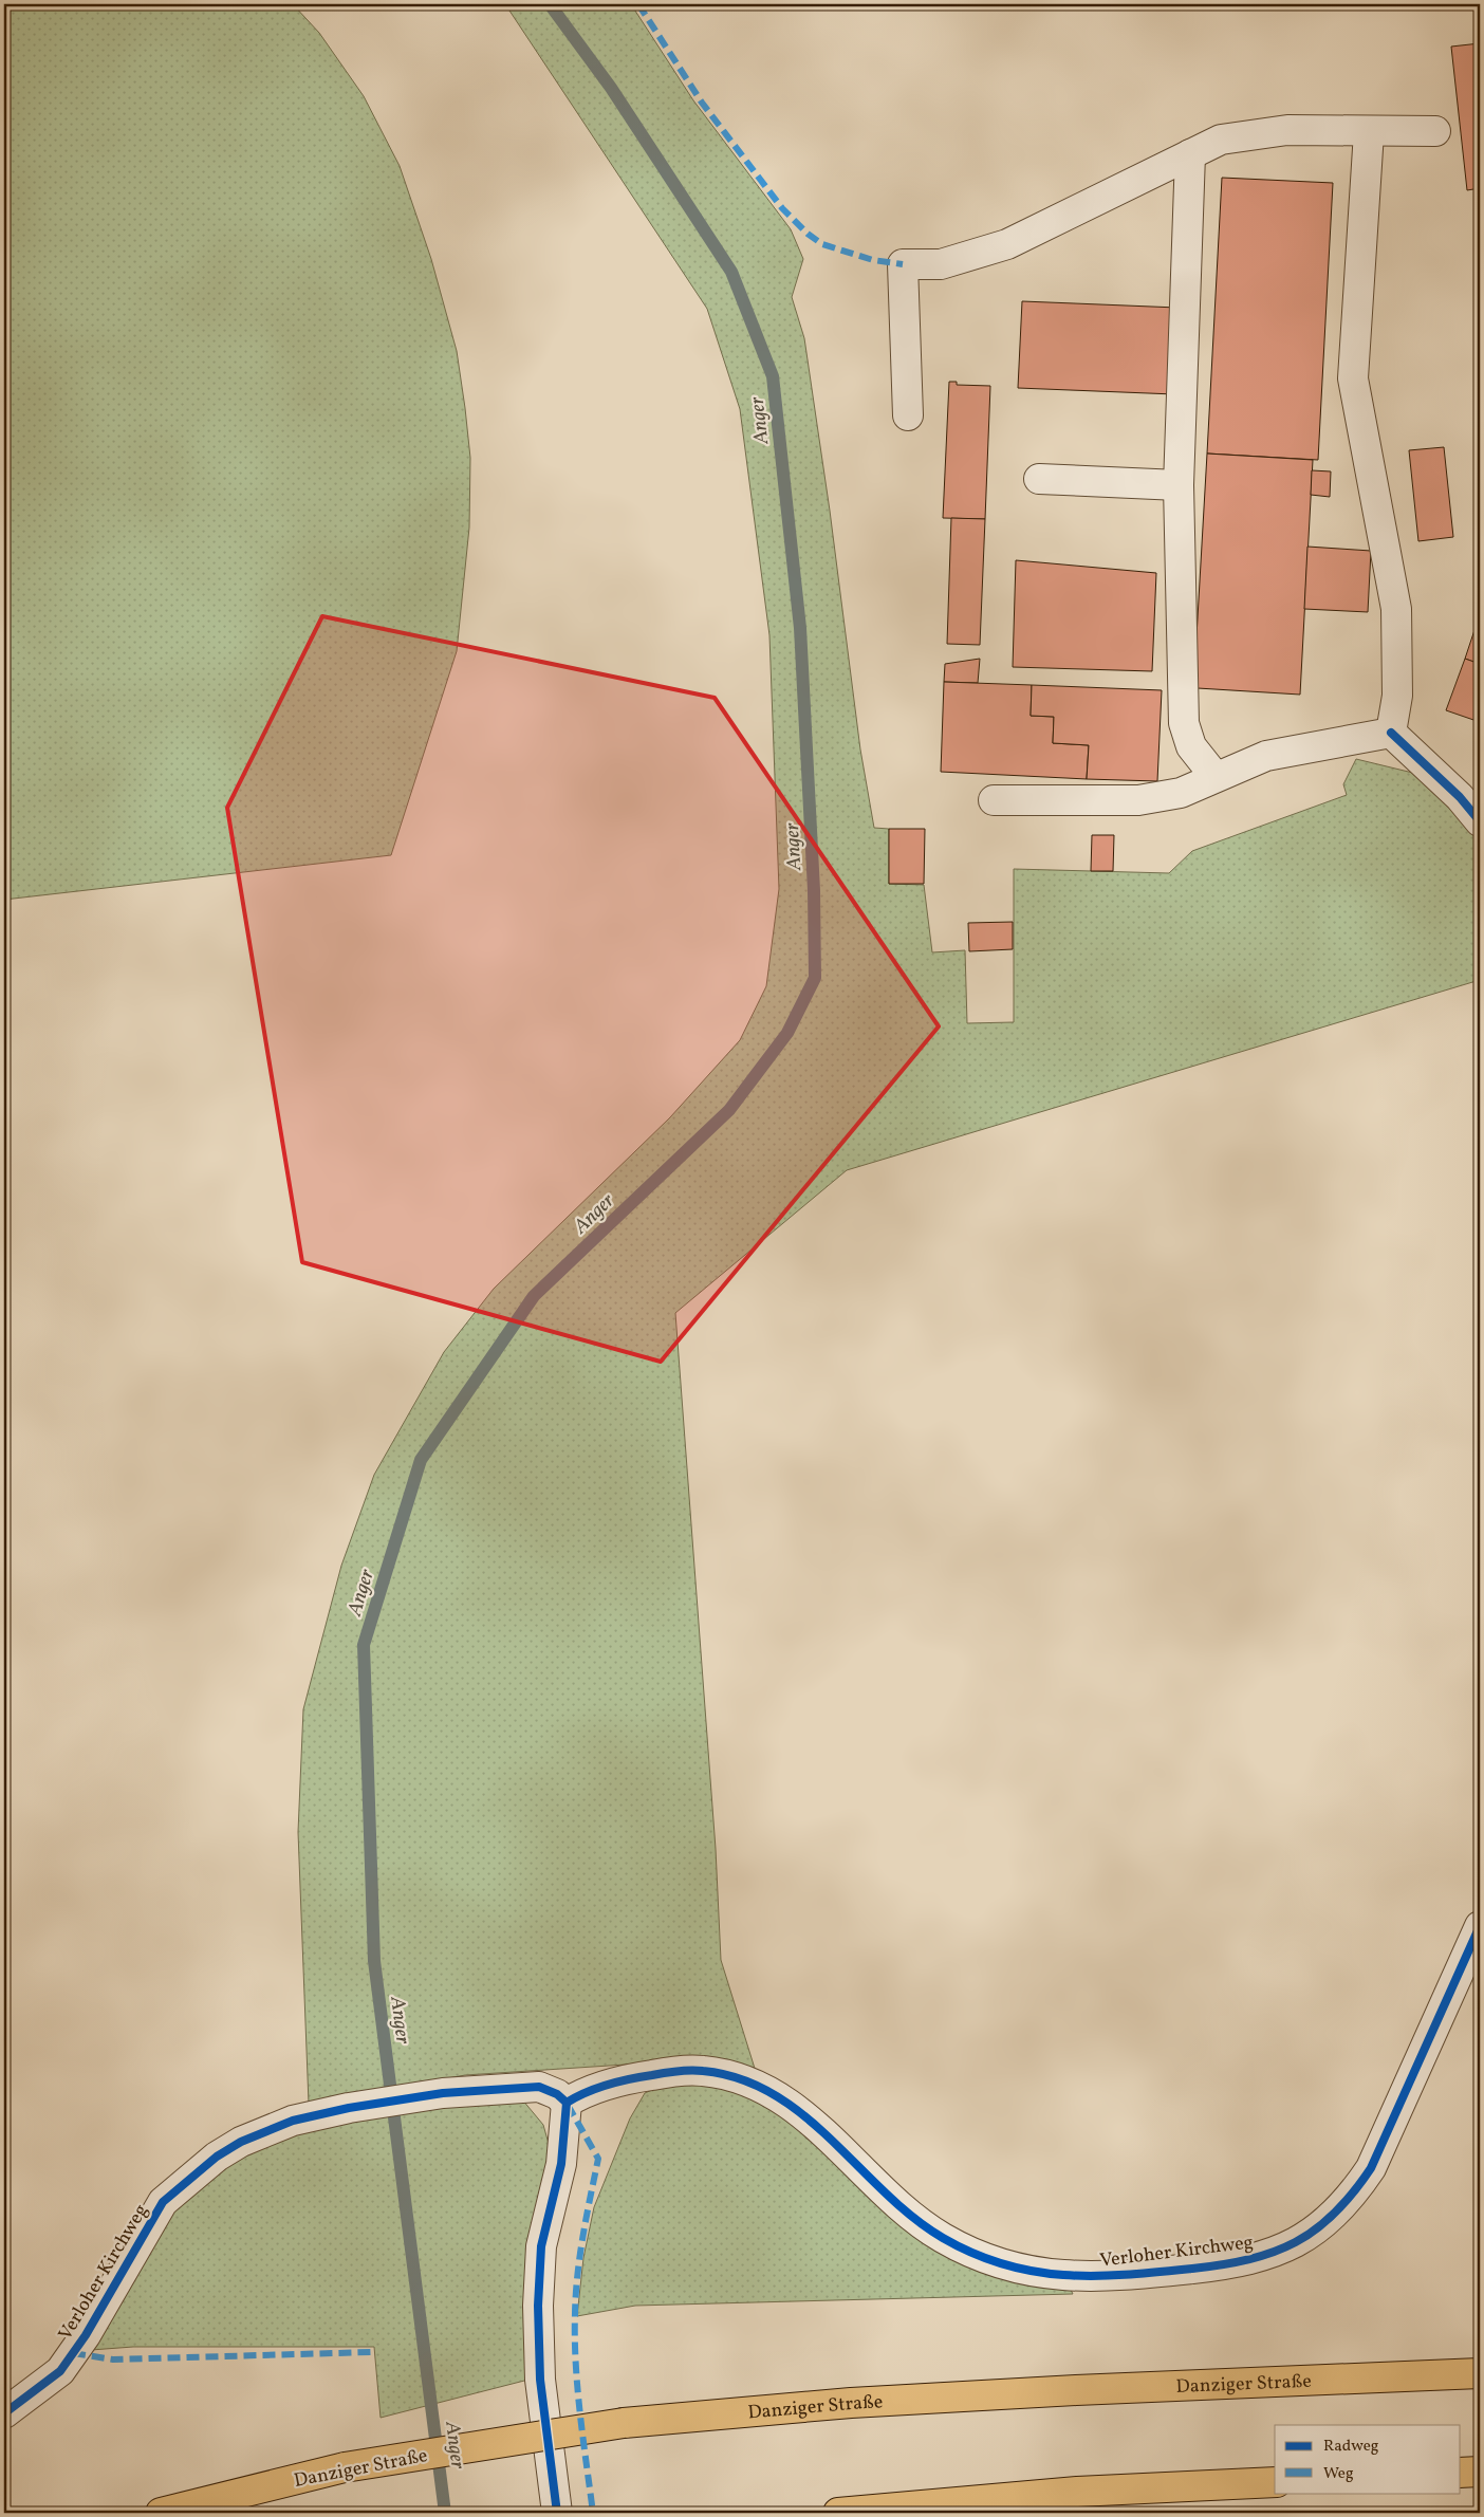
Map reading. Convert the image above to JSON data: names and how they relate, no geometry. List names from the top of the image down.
{
  "streets": {
    "highway": ["Danziger Straße"],
    "street": ["Verloher Kirchweg"]
  },
  "water": ["Anger"],
  "legend": ["Radweg", "Weg"]
}
